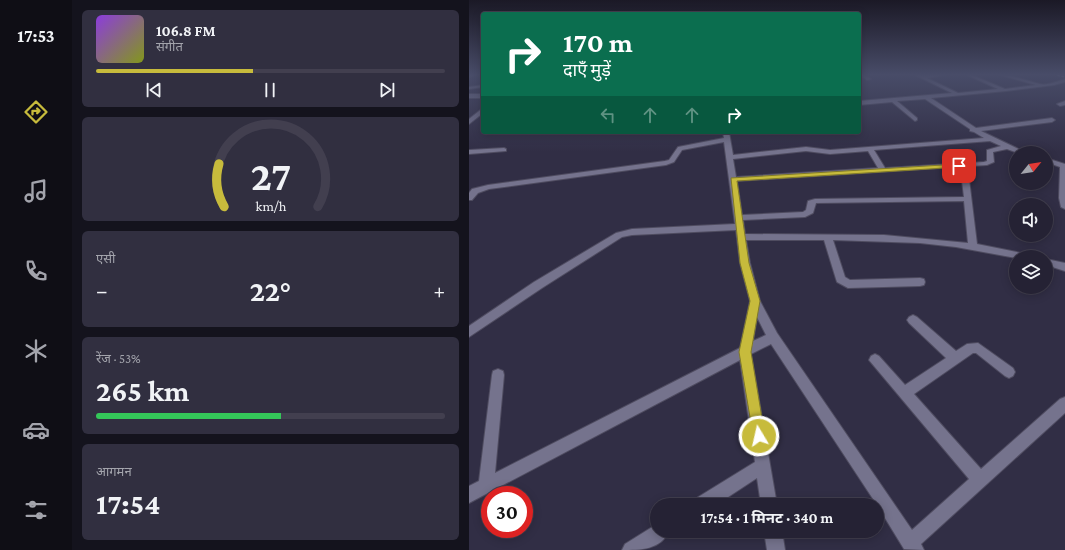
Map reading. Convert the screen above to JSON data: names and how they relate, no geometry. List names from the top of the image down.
{
  "north": "top right",
  "page": {
    "tabs": "17:53",
    "turn": ["170 m", "दाएँ मुड़ें"],
    "song": ["106.8 FM", "संगीत"],
    "tile": [
      "एसी",
      ["रेंज · 53%", "265 km"],
      ["आगमन", "17:54"]
    ],
    "heat": ["−", "22°", "+"],
    "limit": "30",
    "trip": "17:54 · 1 मिनट · 340 m",
    "gauge": ["27", "km/h"]
  }
}
